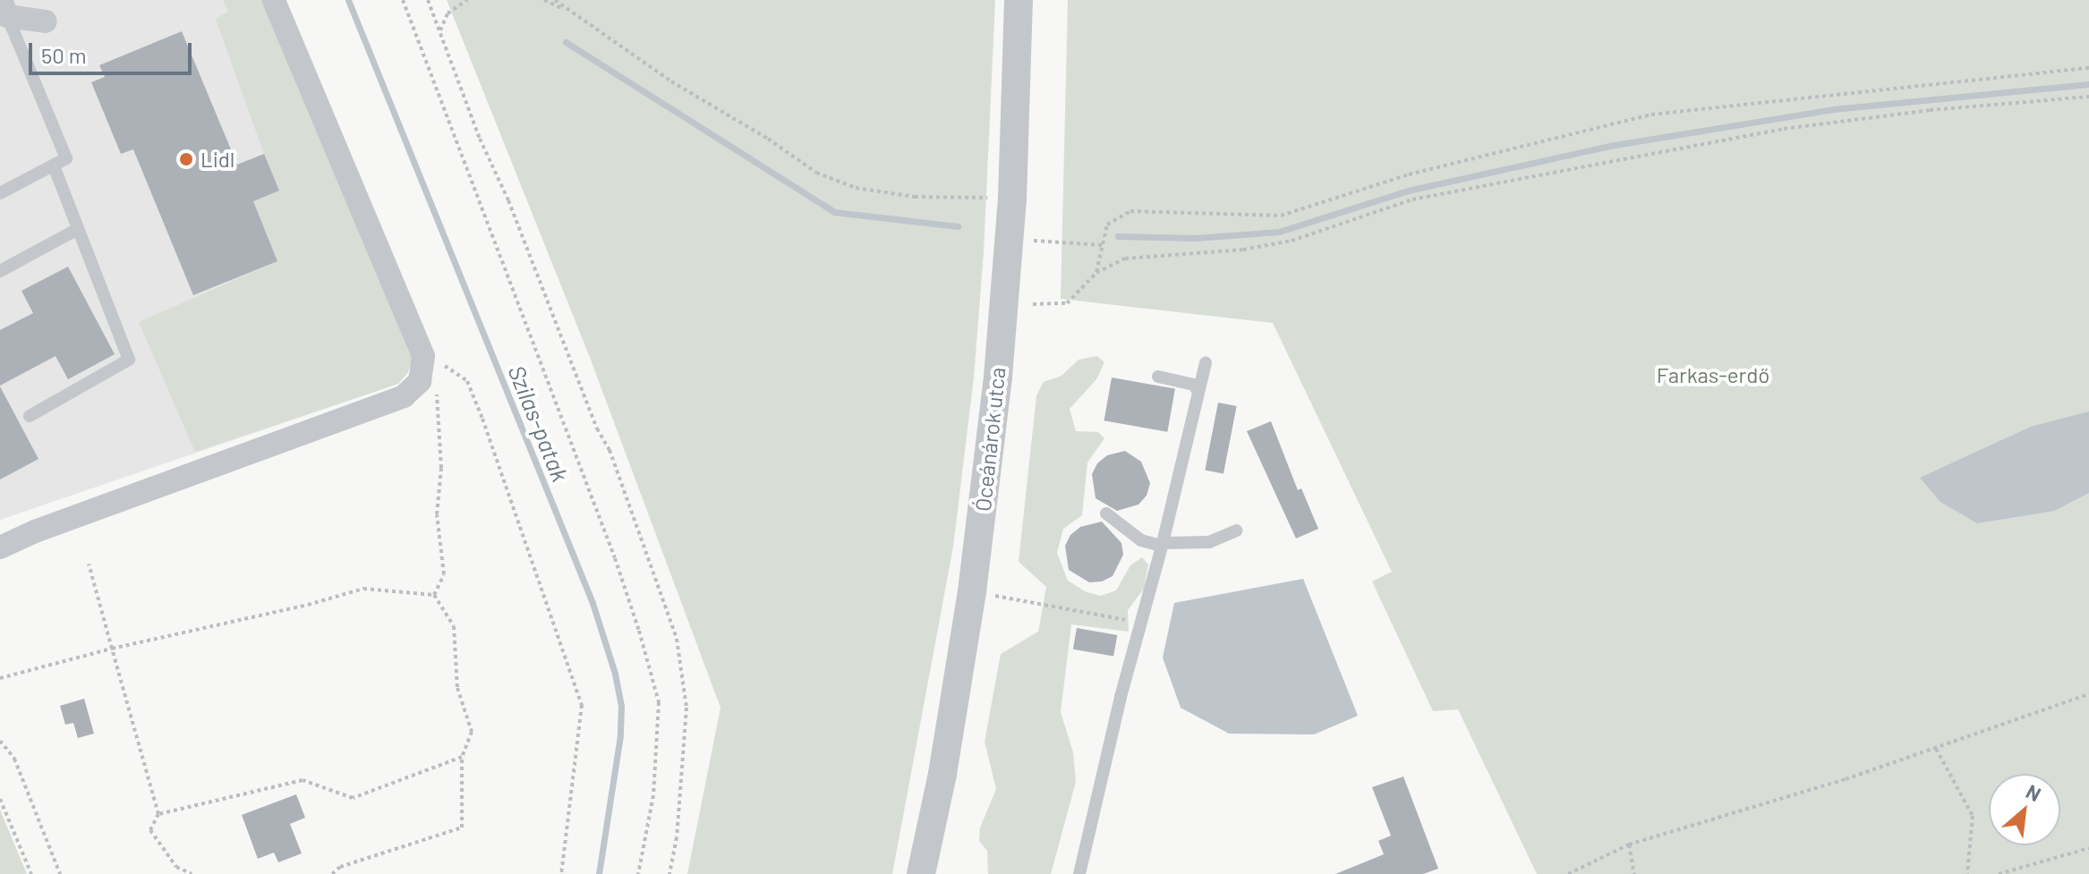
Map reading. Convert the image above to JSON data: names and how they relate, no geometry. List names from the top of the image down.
{
  "streets": {
    "street": ["Óceánárok utca"]
  },
  "water": ["Szilas-patak"],
  "parks": ["Farkas-erdő"],
  "places": ["Lidl"],
  "scale_bar": "50 m",
  "north": "top right"
}
